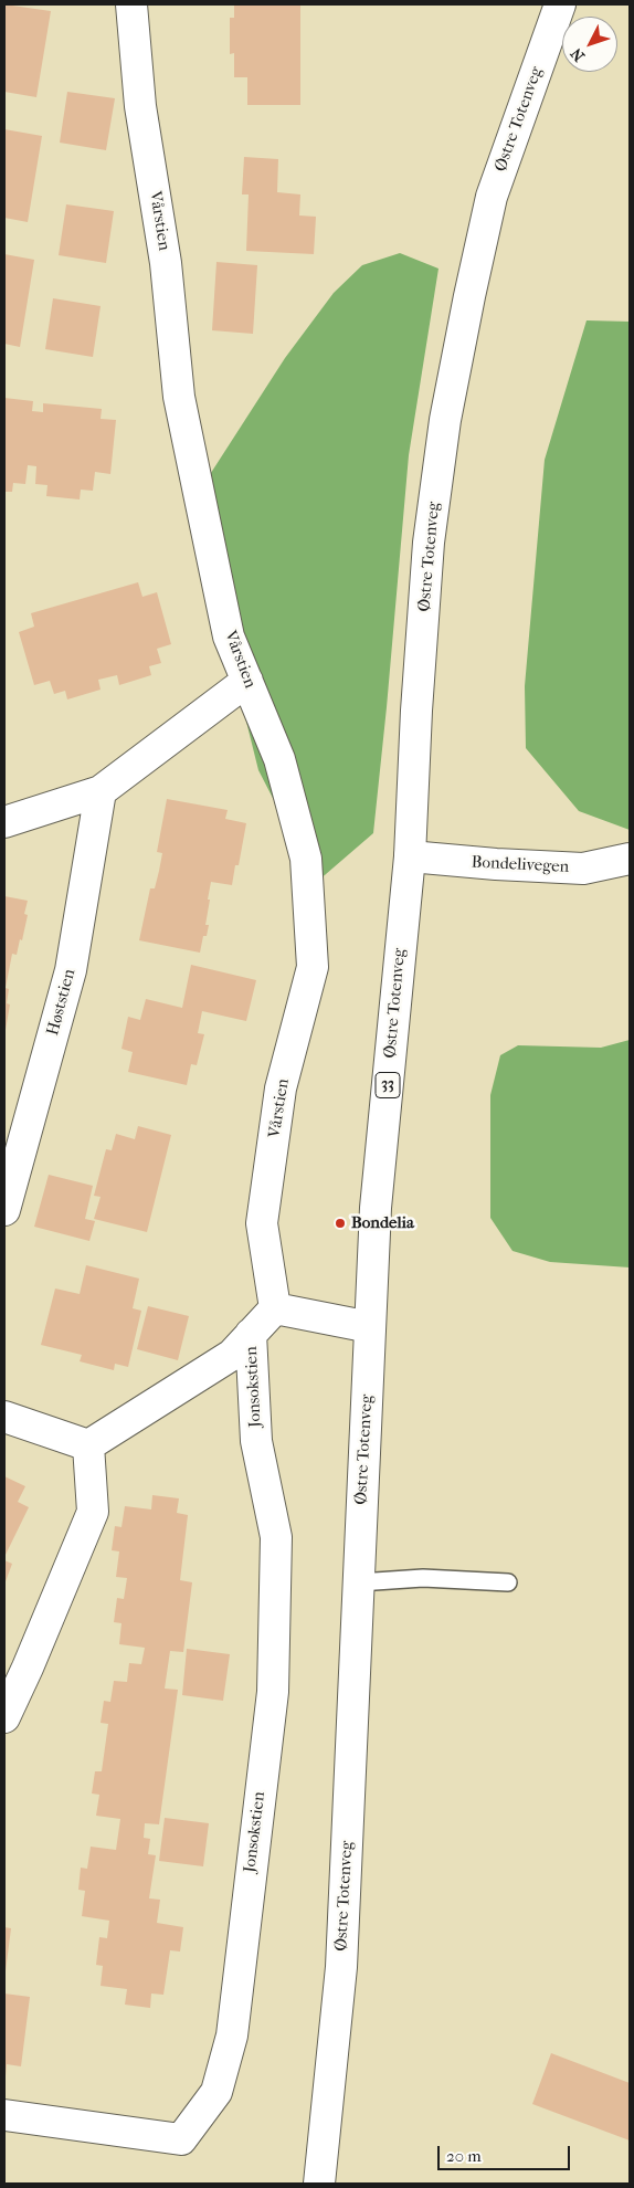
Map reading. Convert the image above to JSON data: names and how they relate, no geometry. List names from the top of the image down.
{
  "streets": {
    "street": [
      "Østre Totenveg",
      "Vårstien",
      "Bondelivegen",
      "Høststien",
      "33",
      "Jonsokstien"
    ]
  },
  "crossings": [
    ["Østre Totenveg", "Bondelivegen"],
    ["Vårstien", "Jonsokstien"]
  ],
  "places": ["Bondelia"],
  "scale_bar": "20 m",
  "north": "bottom left"
}
